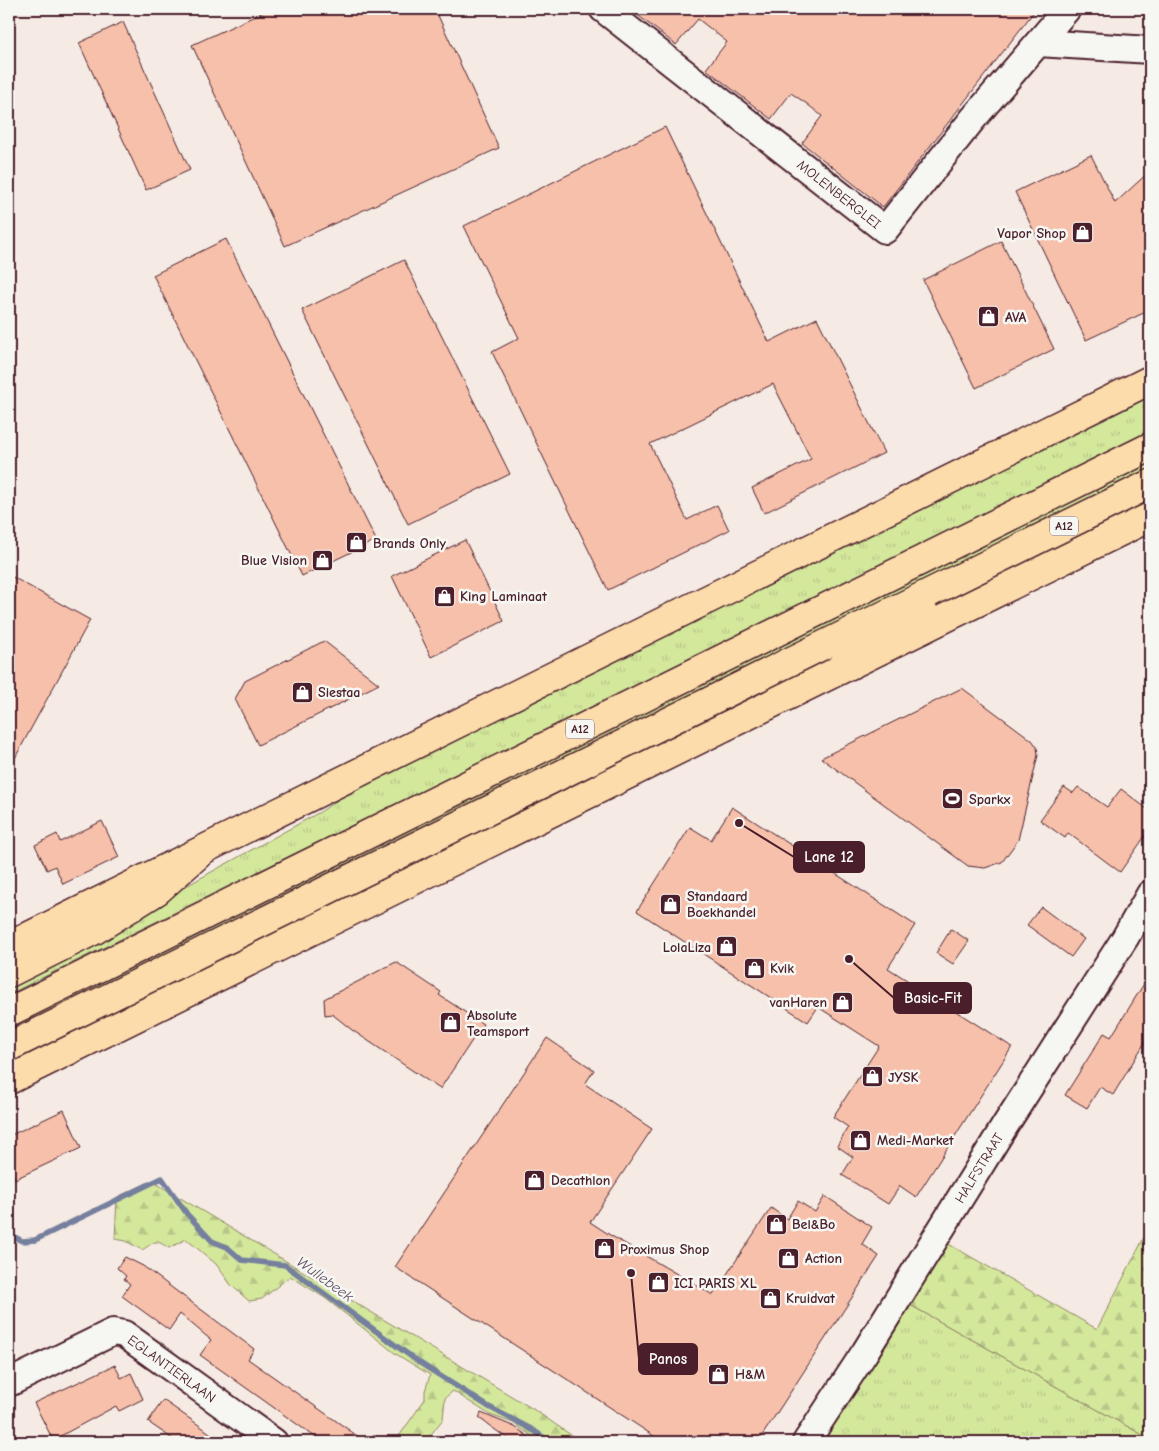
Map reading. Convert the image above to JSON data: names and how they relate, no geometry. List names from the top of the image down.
{
  "streets": {
    "main road": ["A12"],
    "street": ["MOLENBERGLEI", "HALFSTRAAT", "EGLANTIERLAAN"]
  },
  "water": ["Wullebeek"],
  "places": {
    "shop": [
      "Vapor Shop",
      "AVA",
      "Brands Only",
      "Blue Vision",
      "King Laminaat",
      "Siestaa",
      "Standaard Boekhandel",
      "LolaLiza",
      "Kvik",
      "vanHaren",
      "Absolute Teamsport",
      "JYSK",
      "Medi-Market",
      "Decathlon",
      "Bel&Bo",
      "Proximus Shop",
      "Action",
      "ICI PARIS XL",
      "Kruidvat",
      "H&M"
    ],
    "sports": ["Sparkx"],
    "other": ["Lane 12", "Basic-Fit", "Panos"]
  }
}
